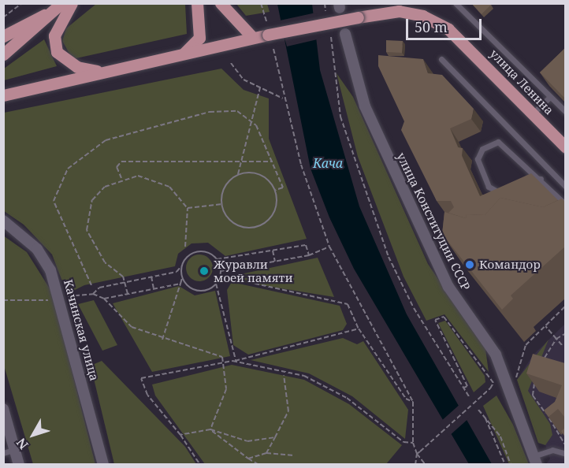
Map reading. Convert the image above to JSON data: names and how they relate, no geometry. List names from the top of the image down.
{
  "streets": {
    "main road": ["улица Ленина"],
    "street": ["улица Конституции СССР", "Качинская улица"]
  },
  "water": ["Кача"],
  "places": ["Командор", "Журавли моей памяти"],
  "scale_bar": "50 m",
  "north": "bottom left"
}
